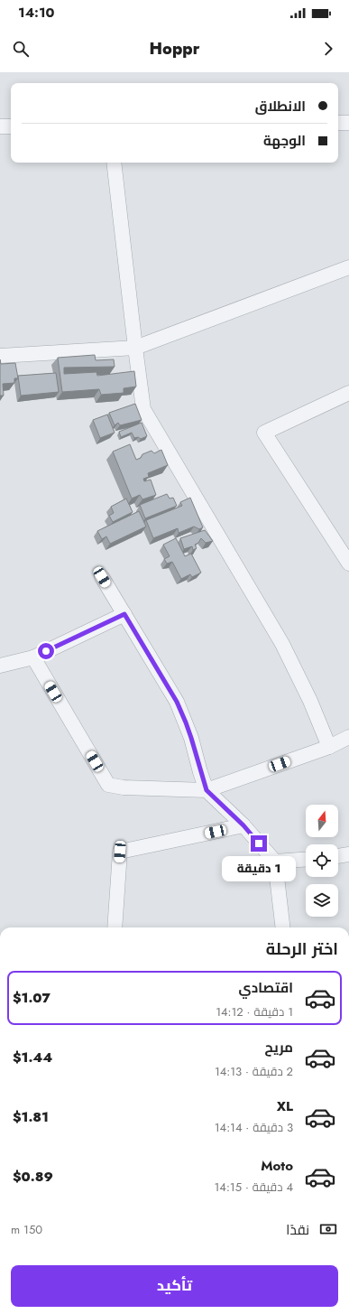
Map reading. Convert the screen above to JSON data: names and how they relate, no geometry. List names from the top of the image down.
{
  "north": "top",
  "page": {
    "status": "14:10",
    "header": "Hoppr",
    "banner": ["الانطلاق", "الوجهة"],
    "bubble": "1 دقيقة",
    "heading": "اختر الرحلة",
    "list": [
      {
        "name": "اقتصادي",
        "note": "1 دقيقة · 14:12",
        "value": "$1.07"
      },
      {
        "name": "مريح",
        "note": "2 دقيقة · 14:13",
        "value": "$1.44"
      },
      {
        "name": "XL",
        "note": "3 دقيقة · 14:14",
        "value": "$1.81"
      },
      {
        "name": "Moto",
        "note": "4 دقيقة · 14:15",
        "value": "$0.89"
      }
    ],
    "pay": ["نقدًا", "150 m"],
    "buttons": "تأكيد"
  }
}
